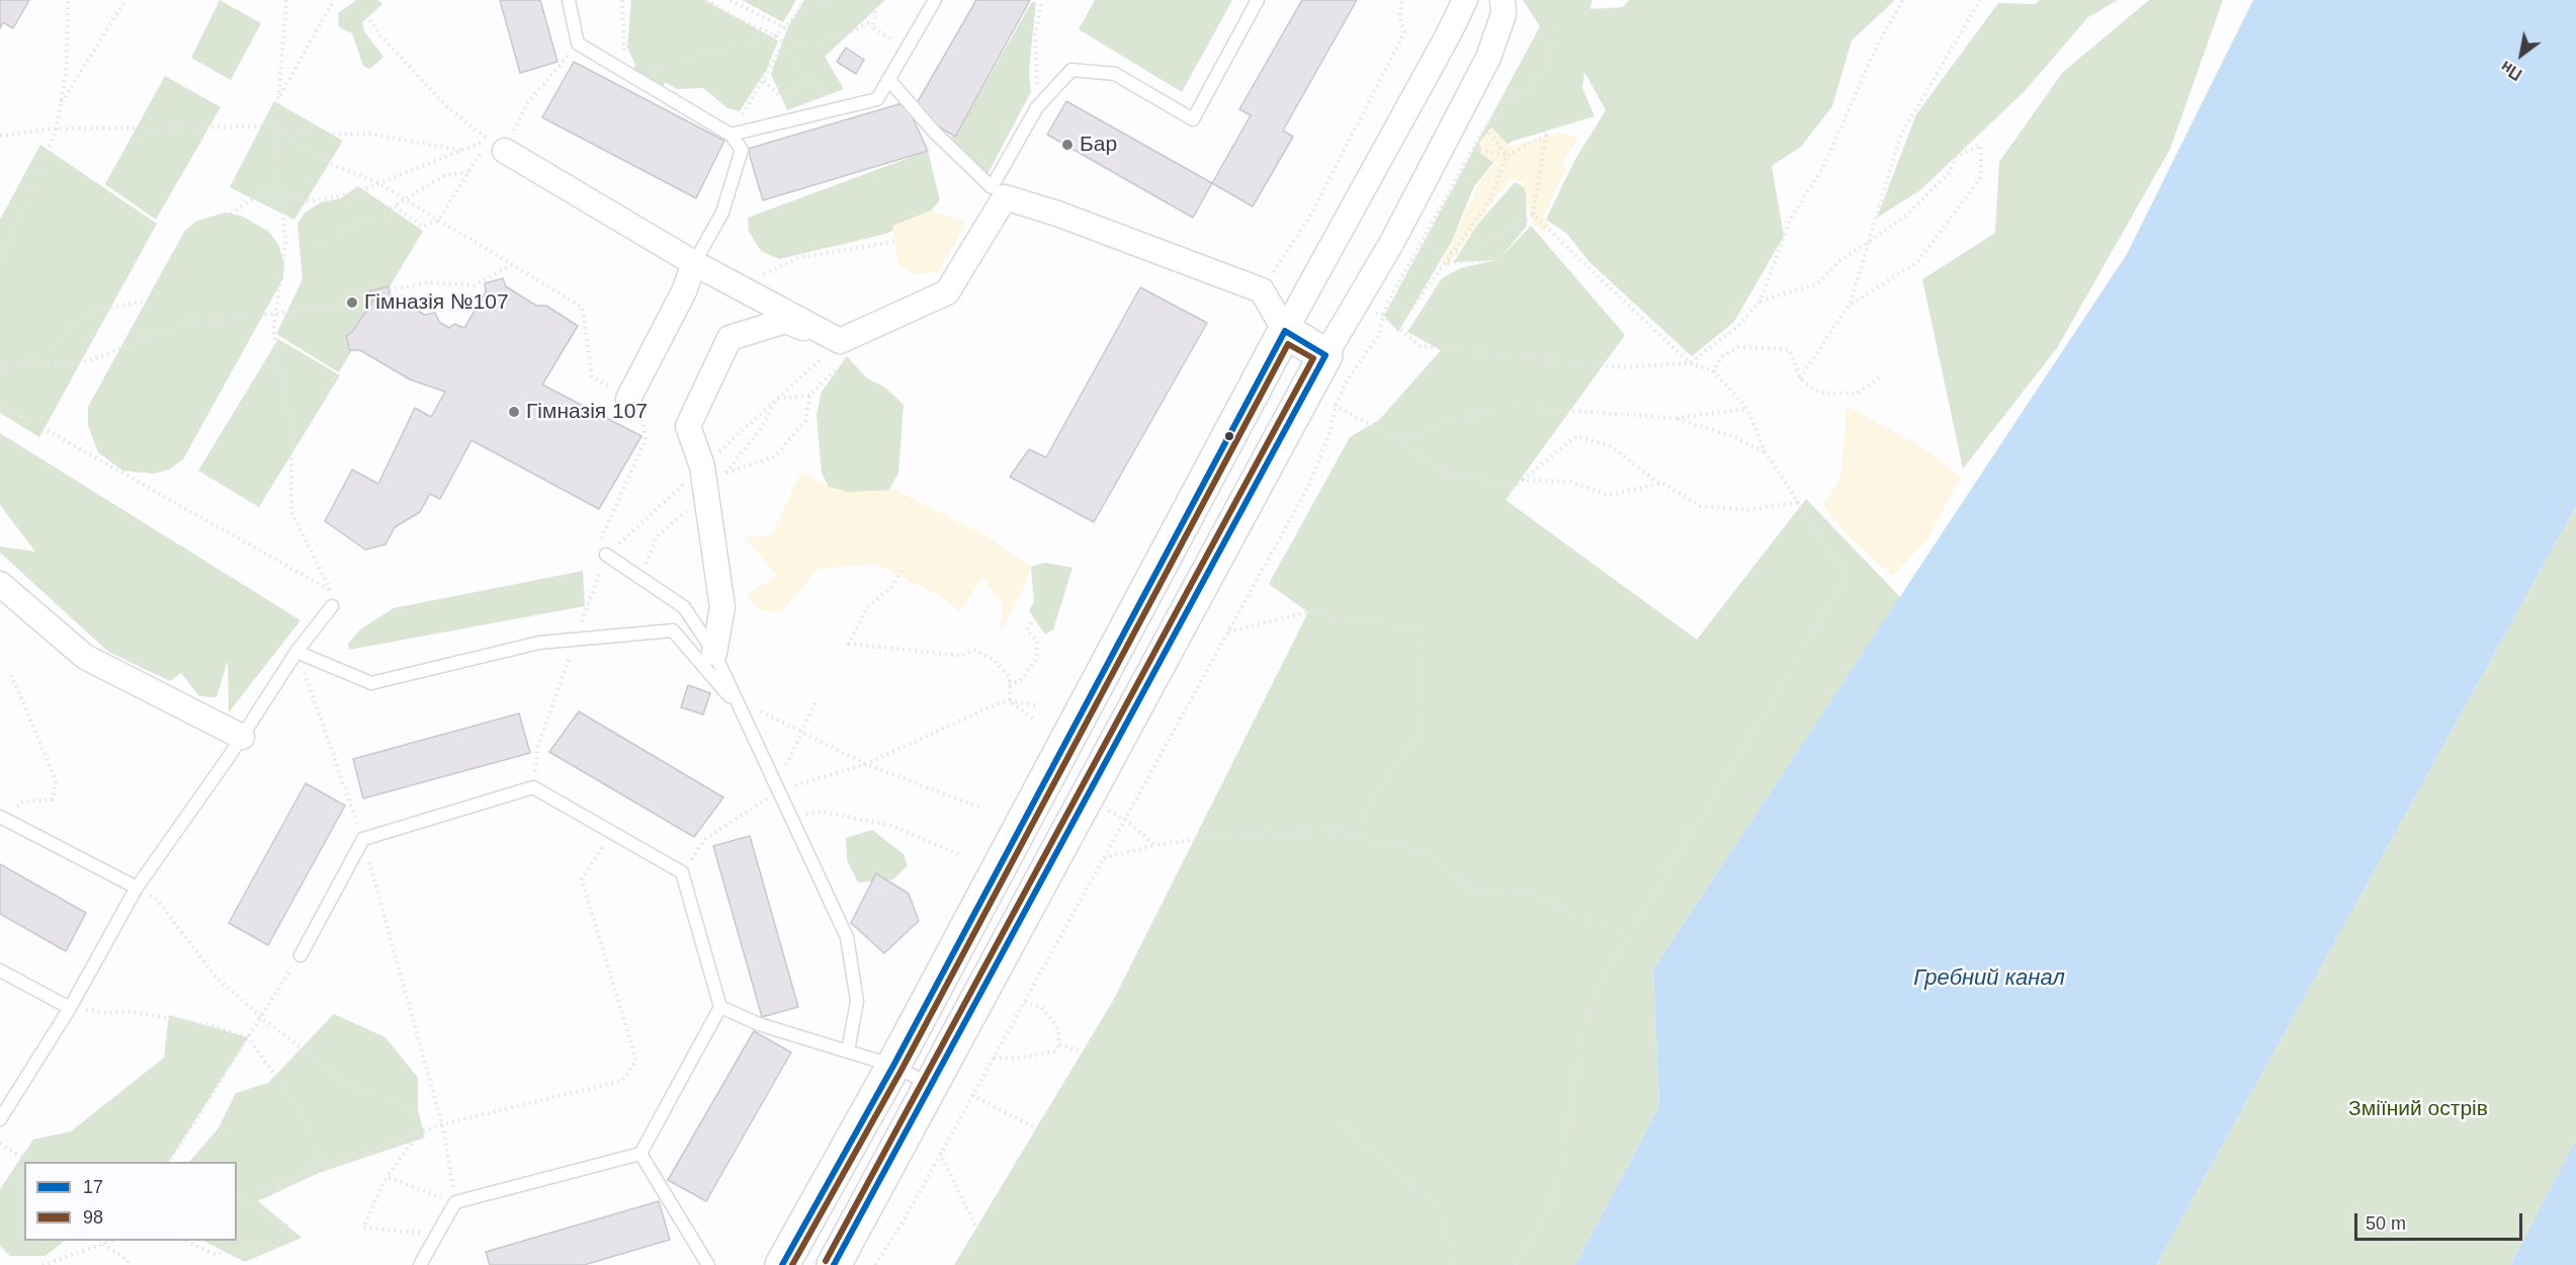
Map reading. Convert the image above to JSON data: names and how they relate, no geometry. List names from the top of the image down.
{
  "water": ["Гребний канал"],
  "parks": ["Зміїний острів"],
  "places": ["Бар", "Гімназія №107", "Гімназія 107"],
  "lines": ["transit line 17", "transit line 98"],
  "legend": ["17", "98"],
  "scale_bar": "50 m",
  "north": "bottom left"
}
